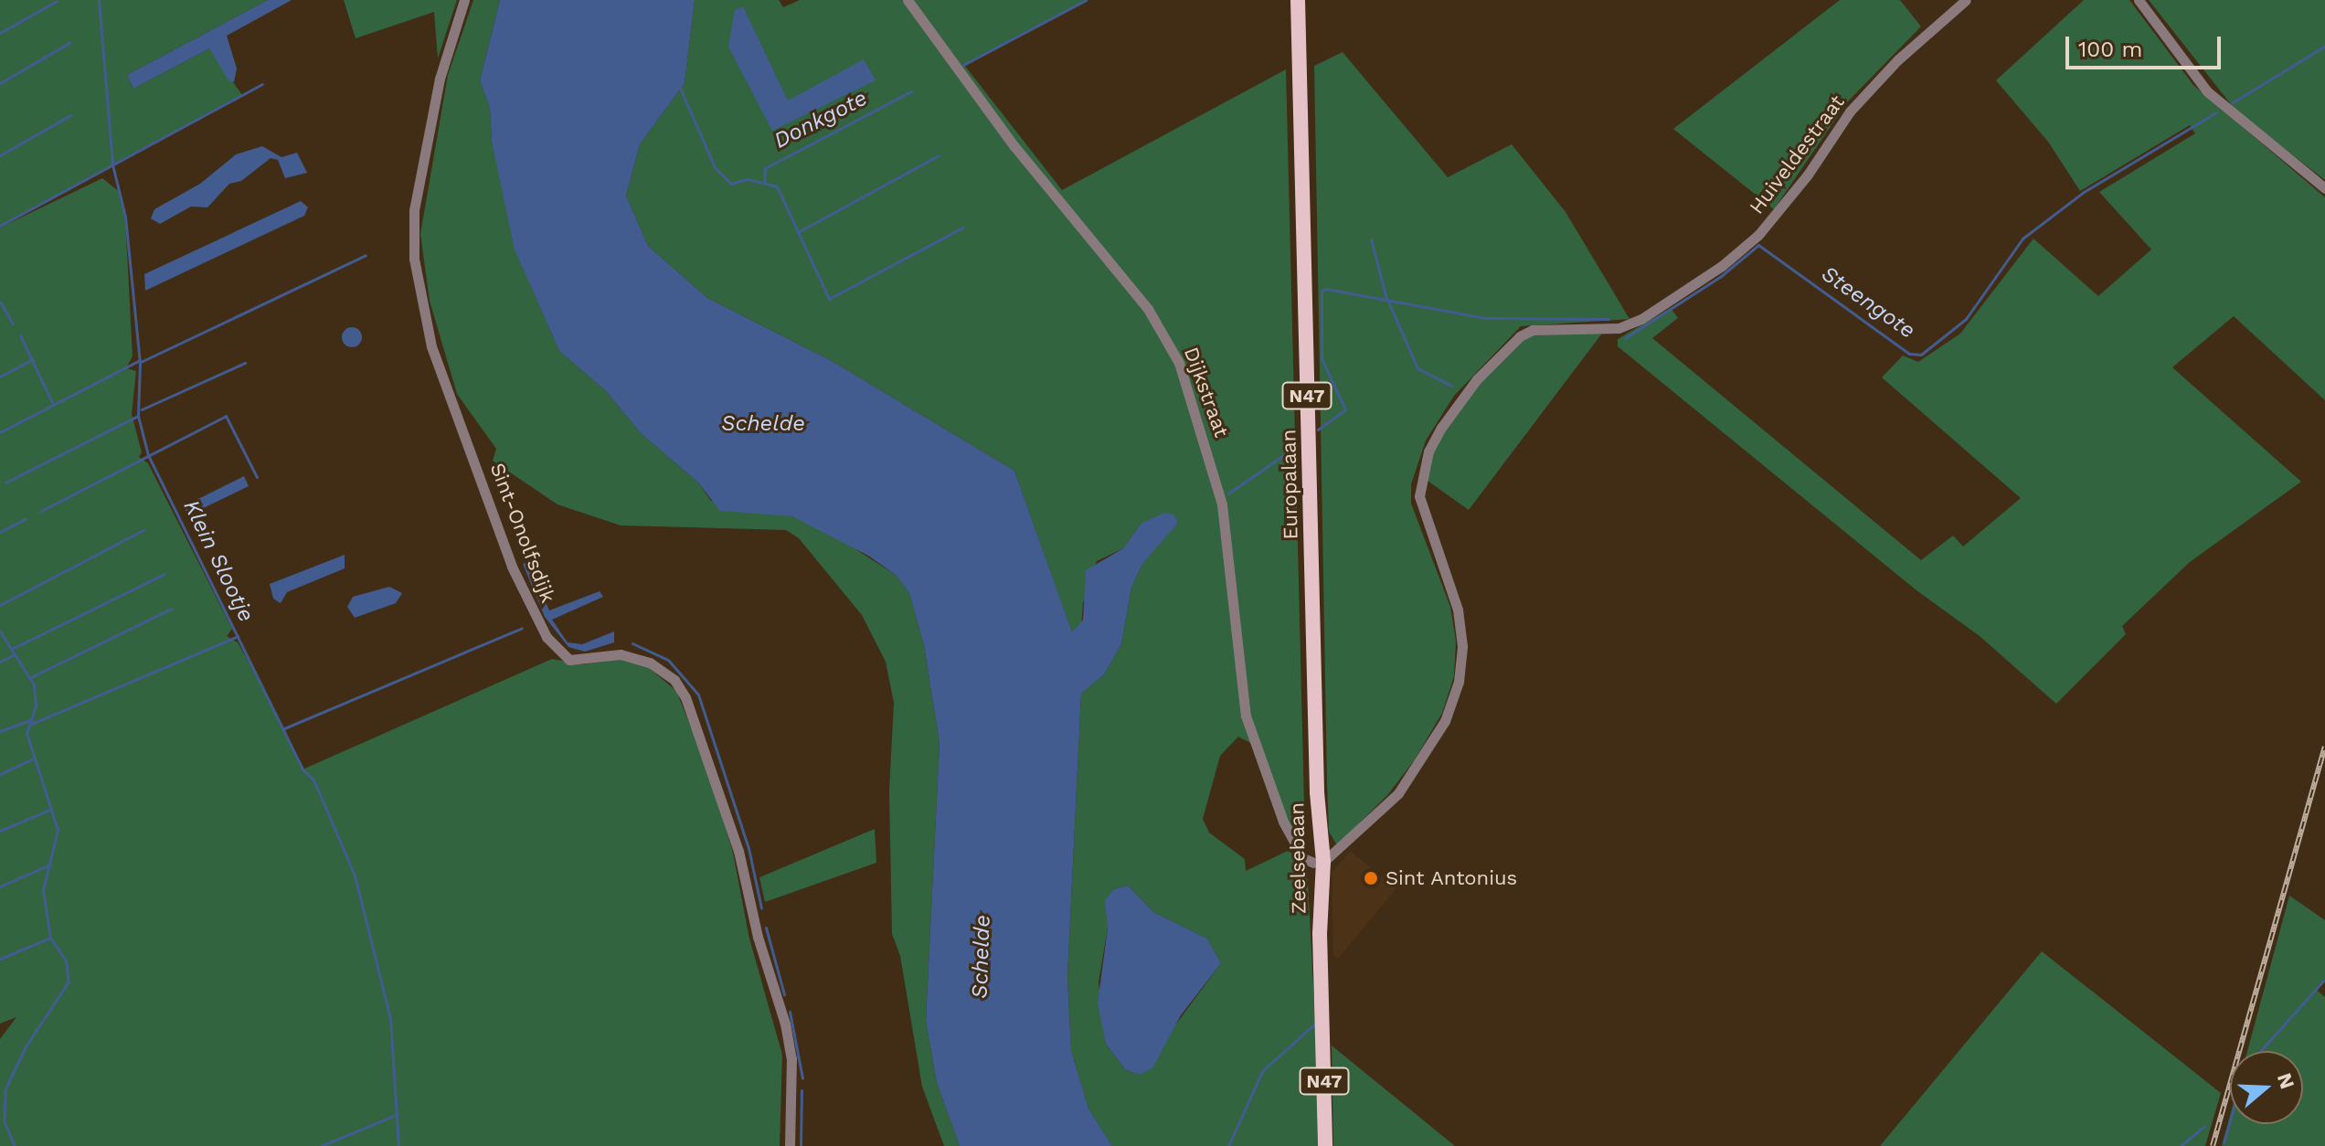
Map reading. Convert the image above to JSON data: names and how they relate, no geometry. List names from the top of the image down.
{
  "streets": {
    "main road": ["N47", "Europalaan", "Zeelsebaan"],
    "street": ["Huiveldestraat", "Dijkstraat", "Sint-Onolfsdijk"]
  },
  "crossings": [
    ["Huiveldestraat", "Dijkstraat"],
    ["Huiveldestraat", "Zeelsebaan"],
    ["Dijkstraat", "Zeelsebaan"],
    ["Europalaan", "Zeelsebaan"]
  ],
  "water": [
    "Donkgote",
    "Steengote",
    "Schelde",
    "Klein Slootje"
  ],
  "places": ["Sint Antonius"],
  "scale_bar": "100 m",
  "north": "right"
}
